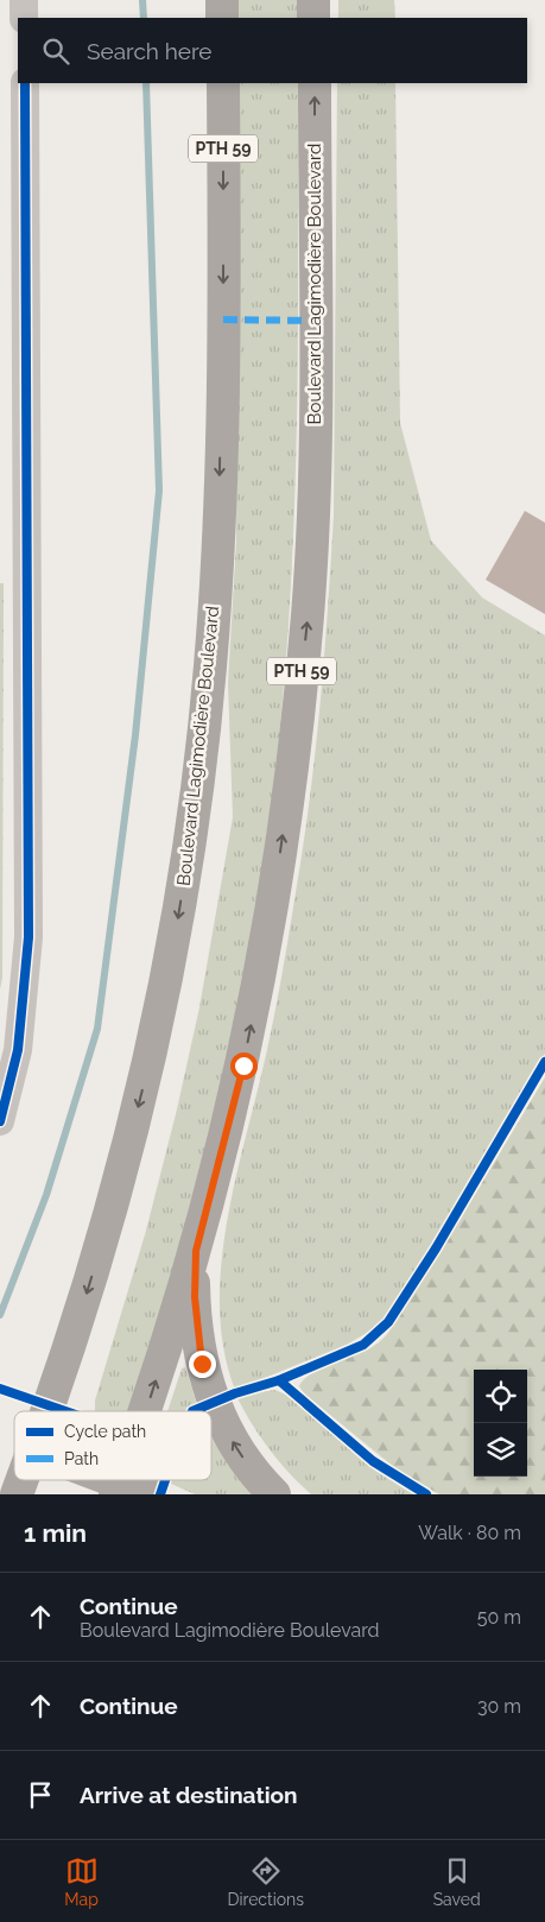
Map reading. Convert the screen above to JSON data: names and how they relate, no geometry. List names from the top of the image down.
{
  "streets": {
    "main road": ["PTH 59", "Boulevard Lagimodière Boulevard"]
  },
  "legend": ["Cycle path", "Path"],
  "page": {
    "search": "Search here",
    "heading": ["1 min", "Walk · 80 m"],
    "list": [
      ["Continue", "Boulevard Lagimodière Boulevard", "50 m"],
      ["Continue", "30 m"],
      "Arrive at destination"
    ],
    "nav": ["Map", "Directions", "Saved"]
  }
}
